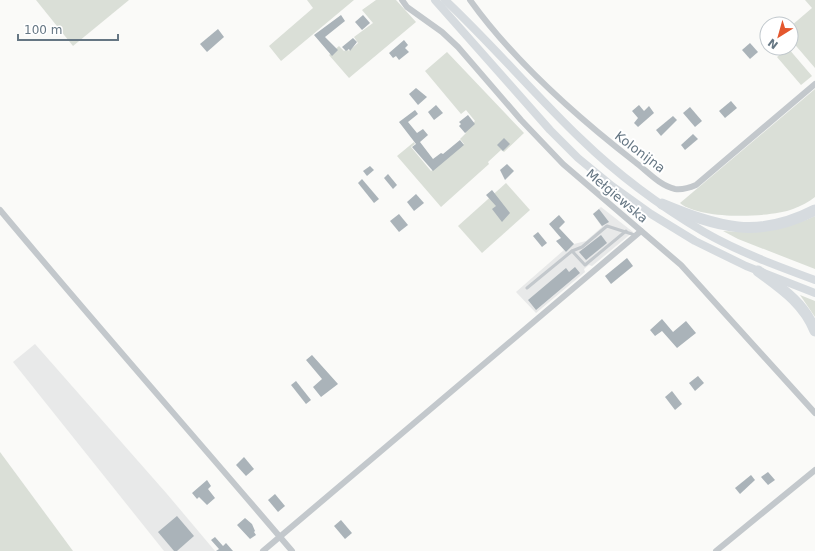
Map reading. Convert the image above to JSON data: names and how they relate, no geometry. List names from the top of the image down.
{
  "streets": {
    "street": ["Kolonijna", "Mełgiewska"]
  },
  "scale_bar": "100 m",
  "north": "bottom left"
}
